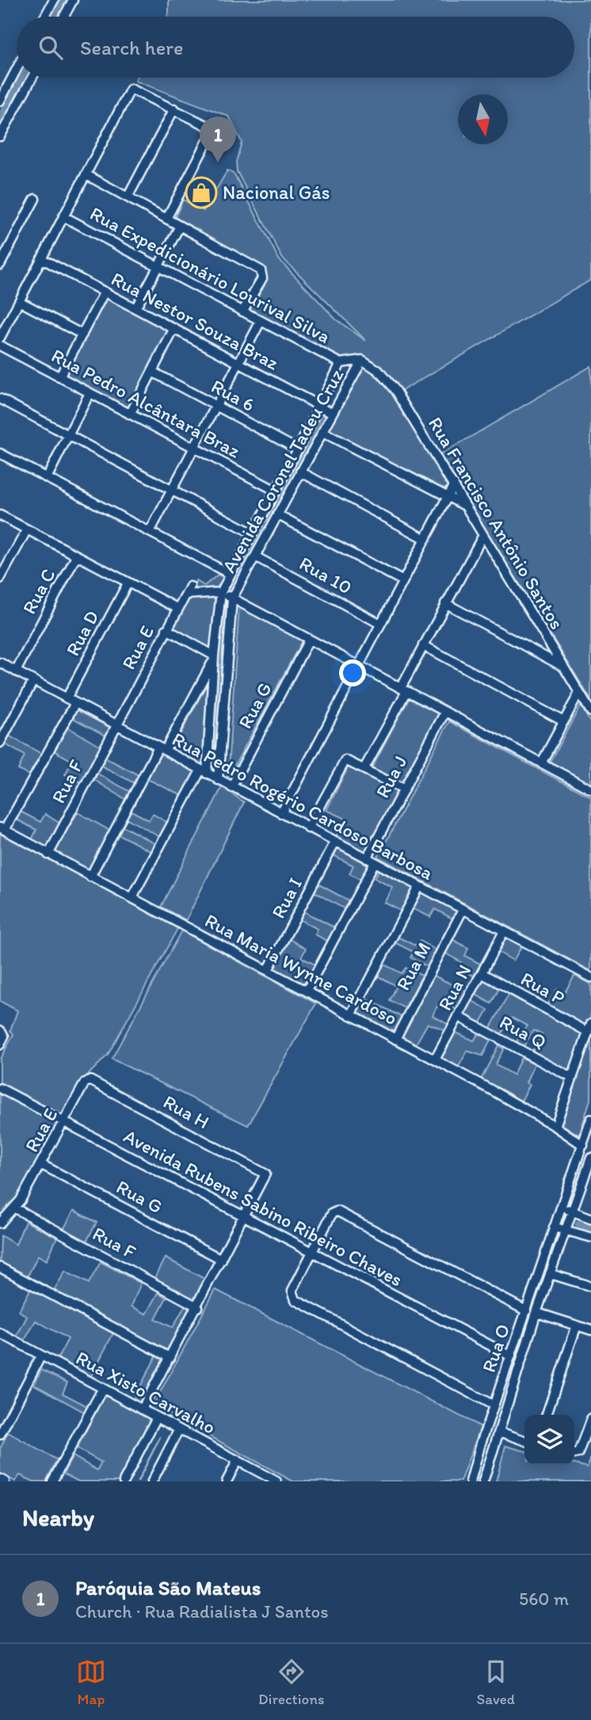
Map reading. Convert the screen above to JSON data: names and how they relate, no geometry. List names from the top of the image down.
{
  "streets": {
    "street": [
      "Rua Expedicionário Lourival Silva",
      "Rua Nestor Souza Braz",
      "Rua 6",
      "Rua Pedro Alcântara Braz",
      "Avenida Coronel Tadeu Cruz",
      "Rua Francisco Antônio Santos",
      "Rua 10",
      "Rua C",
      "Rua D",
      "Rua E",
      "Rua G",
      "Rua J",
      "Rua F",
      "Rua Pedro Rogério Cardoso Barbosa",
      "Rua I",
      "Rua M",
      "Rua Maria Wynne Cardoso",
      "Rua N",
      "Rua P",
      "Rua Q",
      "Rua H",
      "Avenida Rubens Sabino Ribeiro Chaves",
      "Rua O",
      "Rua Xisto Carvalho"
    ]
  },
  "crossings": [
    ["Rua Expedicionário Lourival Silva", "Avenida Coronel Tadeu Cruz"],
    ["Rua Nestor Souza Braz", "Avenida Coronel Tadeu Cruz"],
    ["Rua 6", "Avenida Coronel Tadeu Cruz"],
    ["Rua Pedro Alcântara Braz", "Avenida Coronel Tadeu Cruz"],
    ["Avenida Coronel Tadeu Cruz", "Rua Francisco Antônio Santos"],
    ["Avenida Coronel Tadeu Cruz", "Rua 10"],
    ["Avenida Coronel Tadeu Cruz", "Rua E"],
    ["Avenida Coronel Tadeu Cruz", "Rua Pedro Rogério Cardoso Barbosa"],
    ["Rua C", "Rua Pedro Rogério Cardoso Barbosa"],
    ["Rua D", "Rua Pedro Rogério Cardoso Barbosa"],
    ["Rua E", "Rua G"],
    ["Rua E", "Rua F"],
    ["Rua E", "Rua Pedro Rogério Cardoso Barbosa"],
    ["Rua E", "Rua H"],
    ["Rua E", "Avenida Rubens Sabino Ribeiro Chaves"],
    ["Rua G", "Rua Pedro Rogério Cardoso Barbosa"],
    ["Rua J", "Rua Pedro Rogério Cardoso Barbosa"],
    ["Rua F", "Rua Pedro Rogério Cardoso Barbosa"],
    ["Rua F", "Rua Maria Wynne Cardoso"],
    ["Rua Pedro Rogério Cardoso Barbosa", "Rua I"],
    ["Rua Pedro Rogério Cardoso Barbosa", "Rua M"],
    ["Rua Pedro Rogério Cardoso Barbosa", "Rua N"],
    ["Rua I", "Rua Maria Wynne Cardoso"],
    ["Rua M", "Rua Maria Wynne Cardoso"],
    ["Rua Maria Wynne Cardoso", "Rua N"],
    ["Rua Maria Wynne Cardoso", "Rua O"],
    ["Rua N", "Rua P"],
    ["Rua N", "Rua Q"],
    ["Rua H", "Avenida Rubens Sabino Ribeiro Chaves"],
    ["Avenida Rubens Sabino Ribeiro Chaves", "Rua O"]
  ],
  "places": {
    "shop": ["Nacional Gás"]
  },
  "north": "bottom",
  "page": {
    "search": "Search here",
    "pins": "1",
    "heading": "Nearby",
    "list": [
      {
        "mark": "1",
        "name": "Paróquia São Mateus",
        "note": "Church · Rua Radialista J Santos",
        "value": "560 m"
      }
    ],
    "nav": ["Map", "Directions", "Saved"]
  }
}
